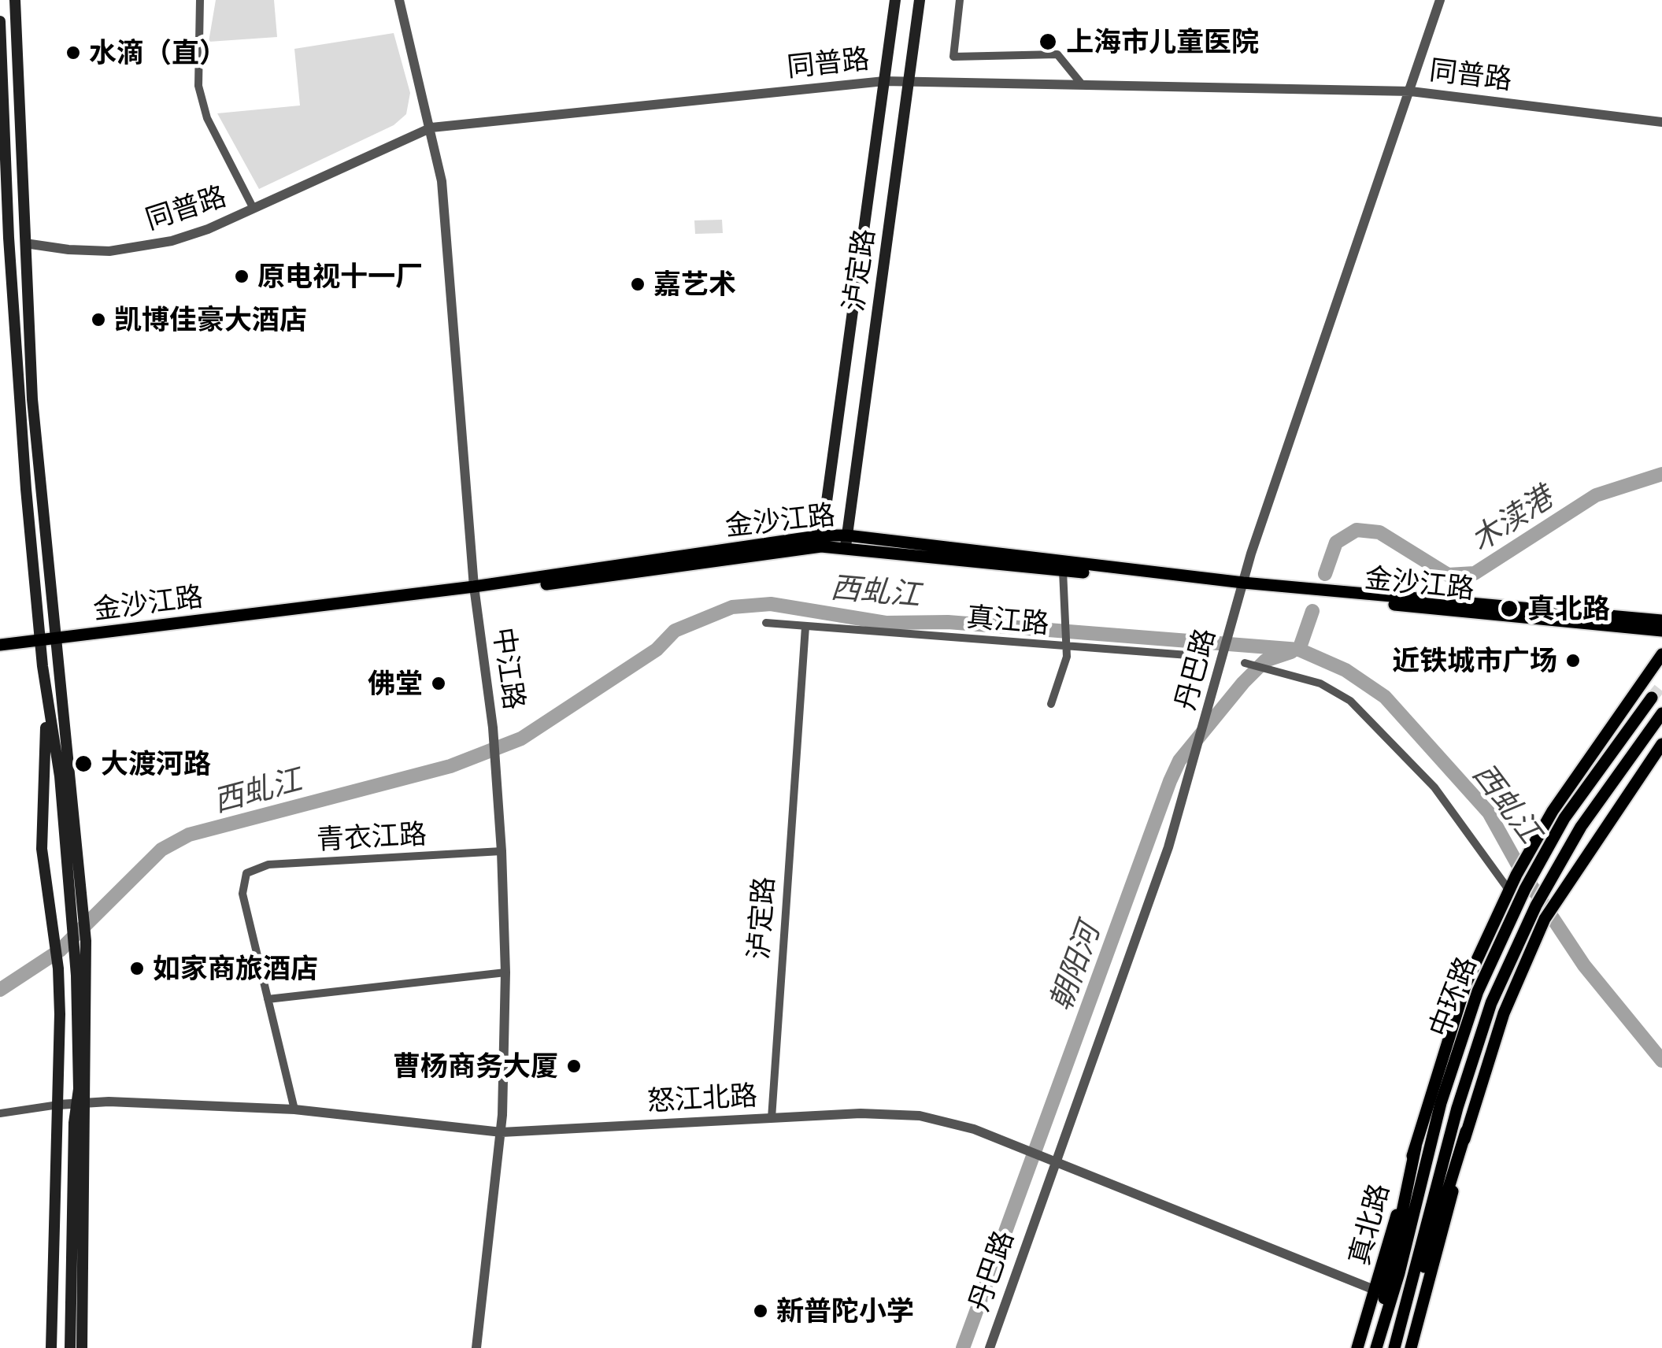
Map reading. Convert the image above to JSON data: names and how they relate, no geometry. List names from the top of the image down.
{
  "streets": {
    "main road": [
      "泸定路",
      "金沙江路",
      "中环路",
      "真北路"
    ],
    "street": [
      "同普路",
      "真江路",
      "中江路",
      "丹巴路",
      "青衣江路",
      "怒江北路"
    ]
  },
  "crossings": [
    ["同普路", "泸定路"],
    ["同普路", "中江路"],
    ["同普路", "丹巴路"],
    ["泸定路", "金沙江路"],
    ["泸定路", "真江路"],
    ["泸定路", "怒江北路"],
    ["金沙江路", "中江路"],
    ["金沙江路", "丹巴路"],
    ["中江路", "青衣江路"],
    ["中江路", "怒江北路"],
    ["丹巴路", "怒江北路"],
    ["怒江北路", "真北路"]
  ],
  "water": ["木渎港", "西虬江", "朝阳河"],
  "places": [
    "上海市儿童医院",
    "水滴（直）",
    "原电视十一厂",
    "嘉艺术",
    "凯博佳豪大酒店",
    "真北路",
    "近铁城市广场",
    "佛堂",
    "大渡河路",
    "如家商旅酒店",
    "曹杨商务大厦",
    "新普陀小学"
  ]
}
